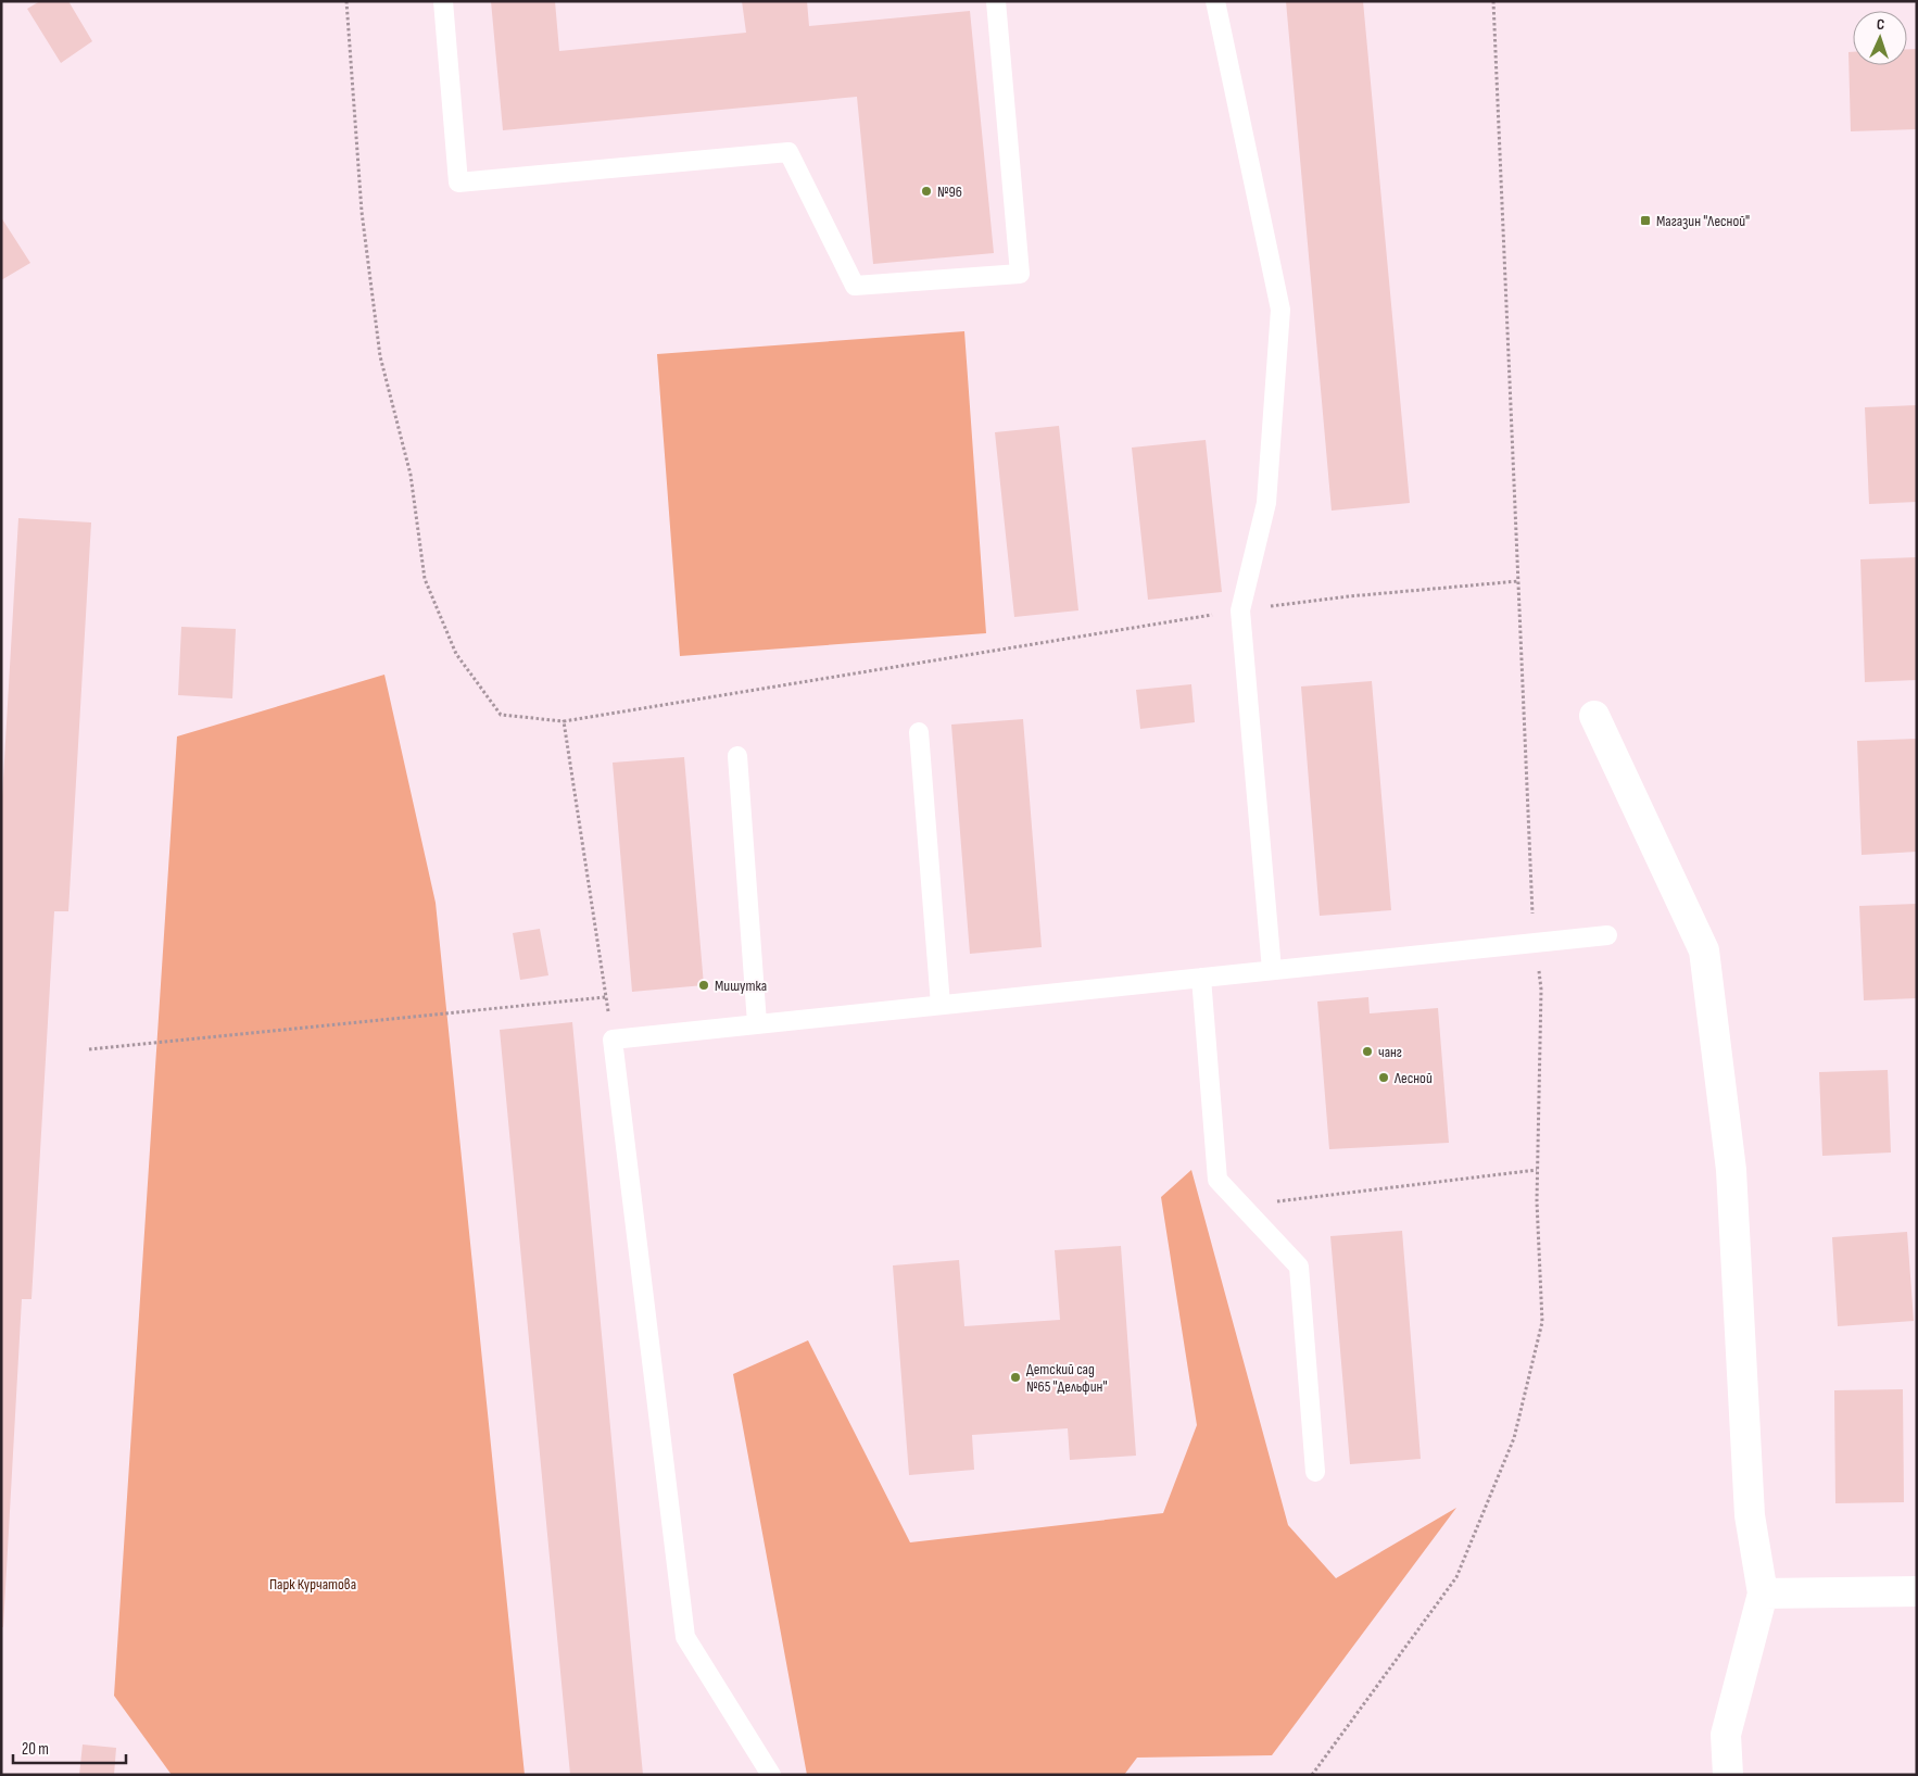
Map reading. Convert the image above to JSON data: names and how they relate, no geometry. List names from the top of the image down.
{
  "parks": ["Парк Курчатова"],
  "places": {
    "other": [
      "№96",
      "Мишутка",
      "чанг",
      "Лесной",
      "Детский сад №65 \"Дельфин\""
    ],
    "transit": ["Магазин \"Лесной\""]
  },
  "scale_bar": "20 m",
  "north": "top"
}
